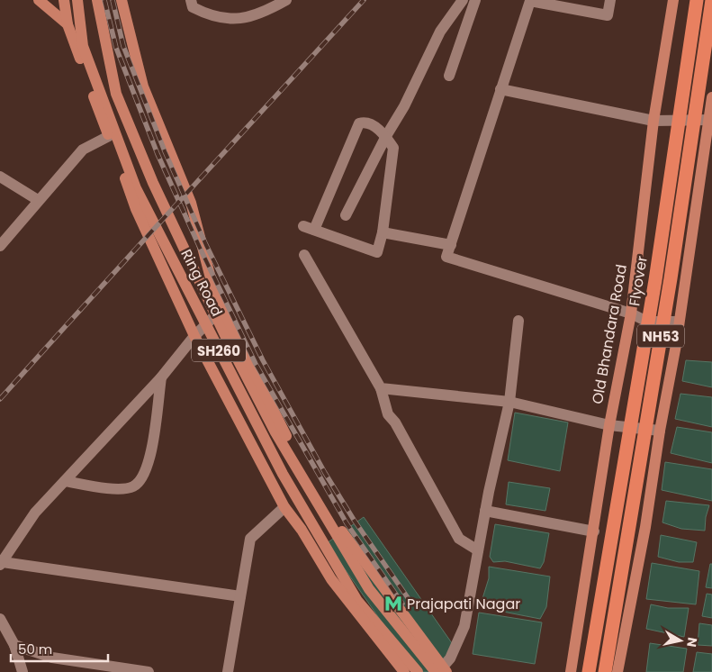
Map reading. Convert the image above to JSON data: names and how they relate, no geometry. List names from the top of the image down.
{
  "streets": {
    "highway": ["Flyover", "NH53"],
    "main road": ["Ring Road", "Old Bhandara Road", "SH260"]
  },
  "places": {
    "metro station": ["Prajapati Nagar"]
  },
  "scale_bar": "50 m",
  "north": "right"
}
